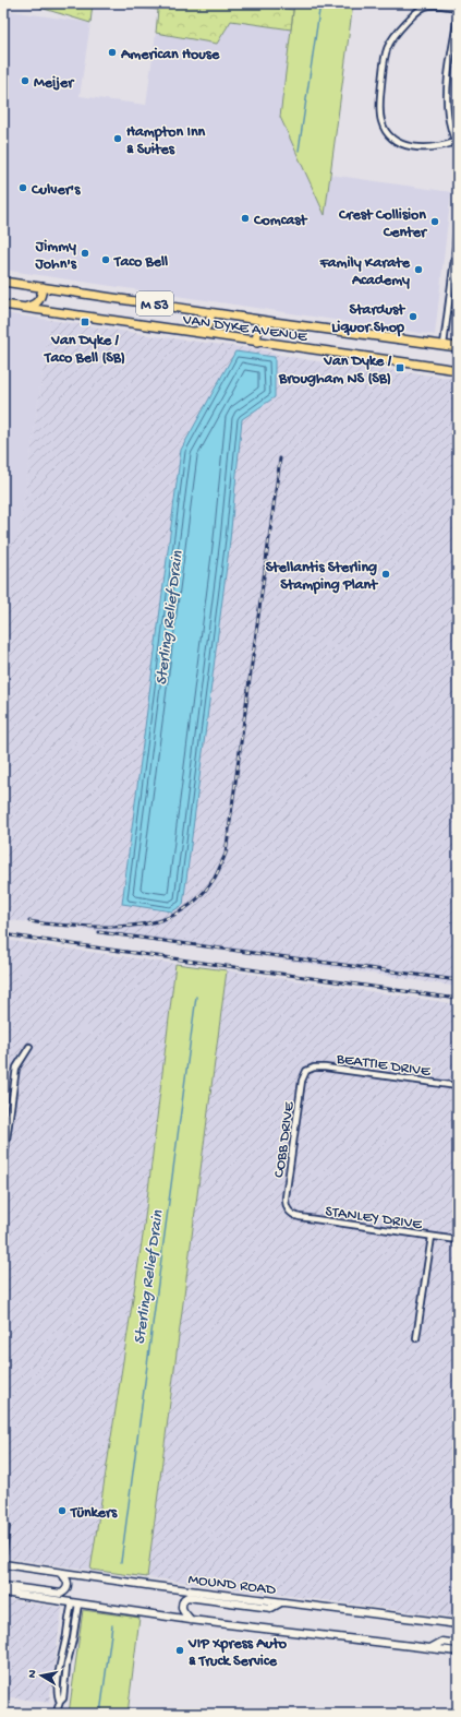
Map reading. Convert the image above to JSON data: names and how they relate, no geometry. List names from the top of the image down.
{
  "streets": {
    "main road": ["M 53", "VAN DYKE AVENUE", "MOUND ROAD"],
    "street": ["BEATTIE DRIVE", "COBB DRIVE", "STANLEY DRIVE"]
  },
  "crossings": [
    ["BEATTIE DRIVE", "COBB DRIVE"],
    ["COBB DRIVE", "STANLEY DRIVE"]
  ],
  "water": ["Sterling Relief Drain"],
  "places": {
    "other": [
      "American House",
      "Meijer",
      "Hampton Inn & Suites",
      "Culver's",
      "Comcast",
      "Crest Collision Center",
      "Jimmy John's",
      "Taco Bell",
      "Family Karate Academy",
      "Stardust Liquor Shop",
      "Stellantis Sterling Stamping Plant",
      "Tünkers",
      "VIP Xpress Auto & Truck Service"
    ],
    "transit": ["Van Dyke / Taco Bell (SB)", "Van Dyke / Brougham NS (SB)"]
  },
  "north": "left"
}
